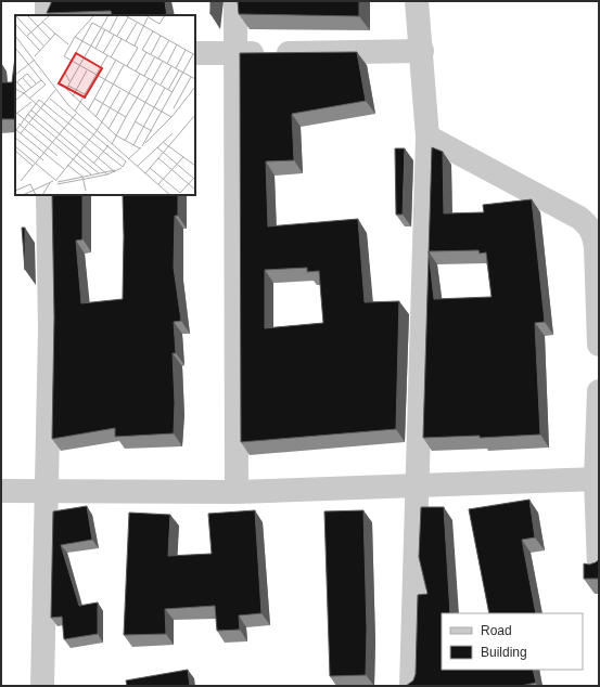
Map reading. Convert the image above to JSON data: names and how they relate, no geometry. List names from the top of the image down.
{
  "legend": ["Road", "Building"]
}
